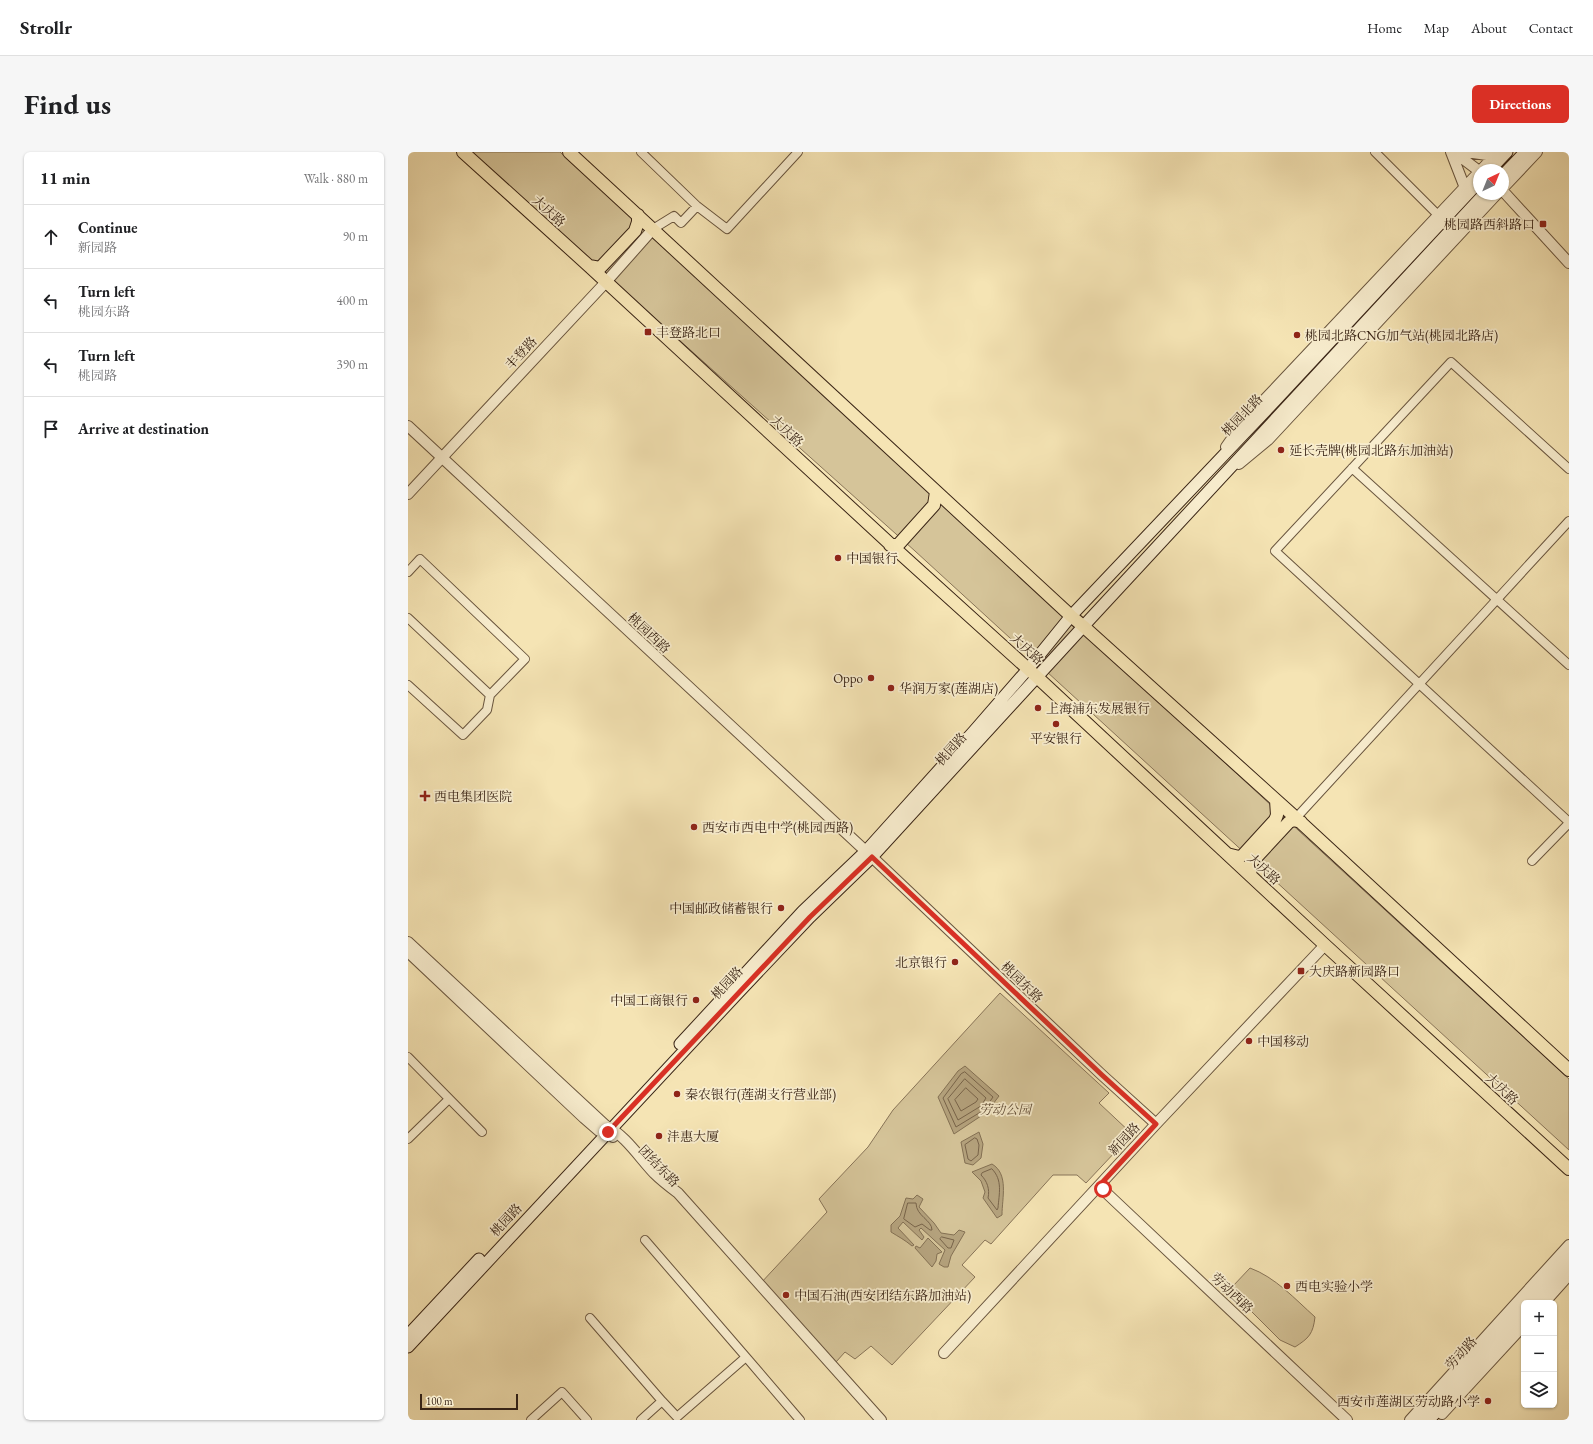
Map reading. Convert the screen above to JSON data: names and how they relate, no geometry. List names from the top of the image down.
{
  "streets": {
    "main road": [
      "大庆路",
      "桃园北路",
      "桃园路",
      "劳动路"
    ],
    "street": [
      "丰登路",
      "桃园西路",
      "桃园东路",
      "新园路",
      "团结东路",
      "劳动西路"
    ]
  },
  "crossings": [
    ["大庆路", "丰登路"],
    ["大庆路", "桃园北路"],
    ["大庆路", "桃园路"],
    ["大庆路", "新园路"],
    ["丰登路", "桃园西路"],
    ["桃园北路", "桃园路"],
    ["桃园西路", "桃园路"],
    ["桃园西路", "桃园东路"],
    ["桃园路", "桃园东路"],
    ["桃园路", "团结东路"],
    ["桃园东路", "新园路"],
    ["新园路", "劳动西路"]
  ],
  "parks": ["劳动公园"],
  "places": {
    "transit": ["桃园路西斜路口", "丰登路北口", "大庆路新园路口"],
    "other": [
      "桃园北路CNG加气站(桃园北路店)",
      "延长壳牌(桃园北路东加油站)",
      "中国银行",
      "Oppo",
      "华润万家(莲湖店)",
      "上海浦东发展银行",
      "平安银行",
      "西安市西电中学(桃园西路)",
      "中国邮政储蓄银行",
      "北京银行",
      "中国工商银行",
      "中国移动",
      "秦农银行(莲湖支行营业部)",
      "沣惠大厦",
      "西电实验小学",
      "中国石油(西安团结东路加油站)",
      "西安市莲湖区劳动路小学"
    ],
    "health": ["西电集团医院"]
  },
  "scale_bar": "100 m",
  "north": "top right",
  "page": {
    "header": "Strollr",
    "nav": [
      "Home",
      "Map",
      "About",
      "Contact"
    ],
    "buttons": "Directions",
    "title": "Find us",
    "heading": ["11 min", "Walk · 880 m"],
    "list": [
      ["Continue", "新园路", "90 m"],
      ["Turn left", "桃园东路", "400 m"],
      ["Turn left", "桃园路", "390 m"],
      "Arrive at destination"
    ],
    "map_buttons": ["+", "−"],
    "scale": "100 m"
  }
}
